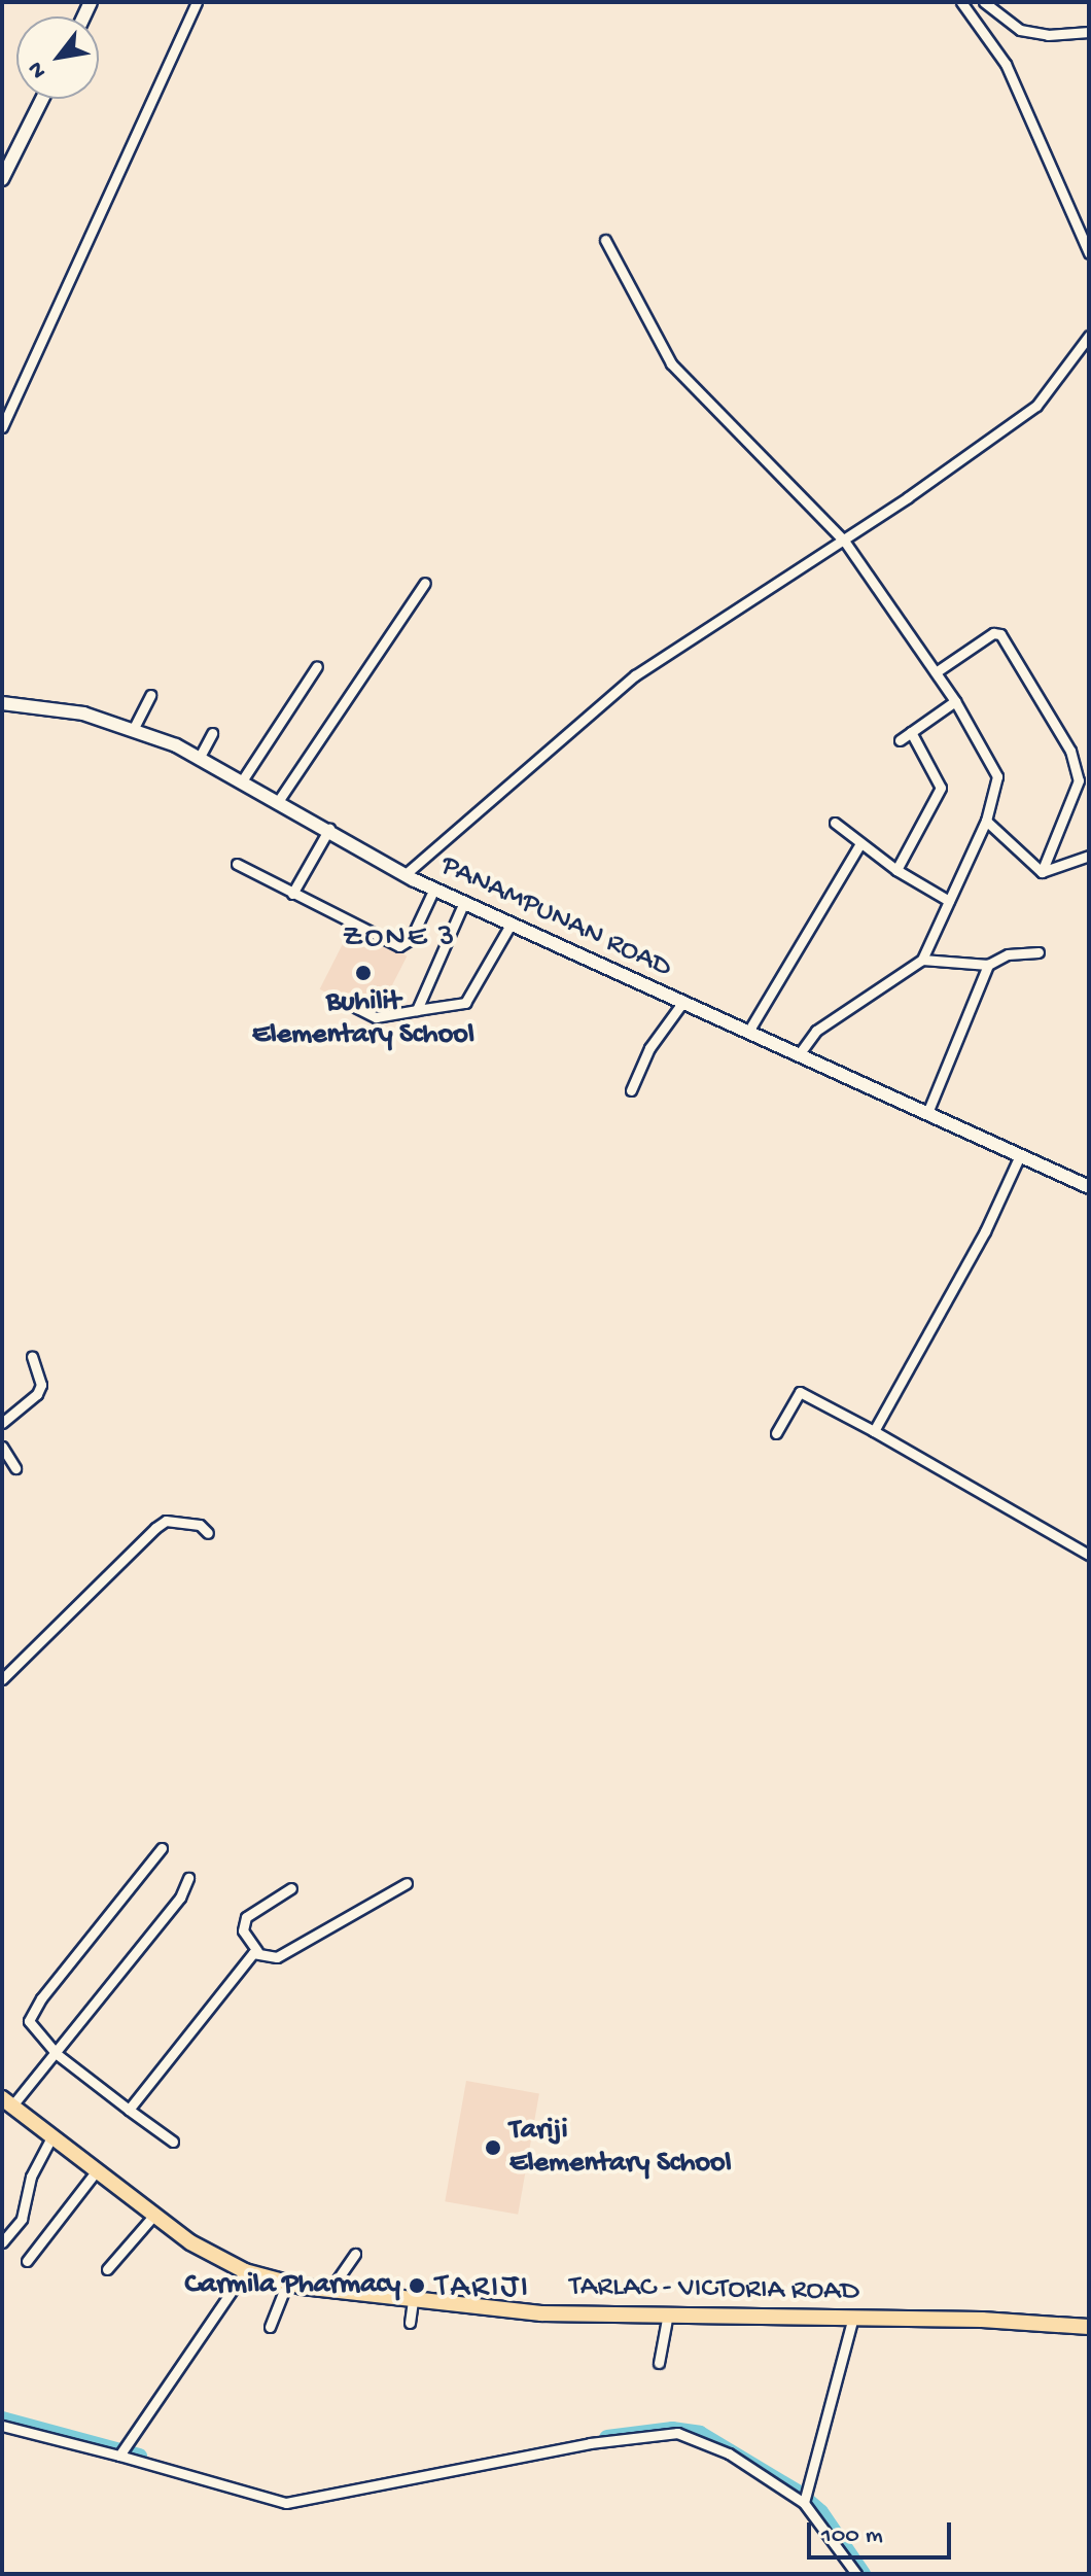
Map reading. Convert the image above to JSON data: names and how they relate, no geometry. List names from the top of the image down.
{
  "streets": {
    "main road": ["TARLAC - VICTORIA ROAD"],
    "street": ["PANAMPUNAN ROAD"]
  },
  "districts": ["ZONE 3", "TARIJI"],
  "places": ["Buhilit Elementary School", "Tariji Elementary School", "Carmila Pharmacy"],
  "scale_bar": "100 m",
  "north": "bottom left"
}
